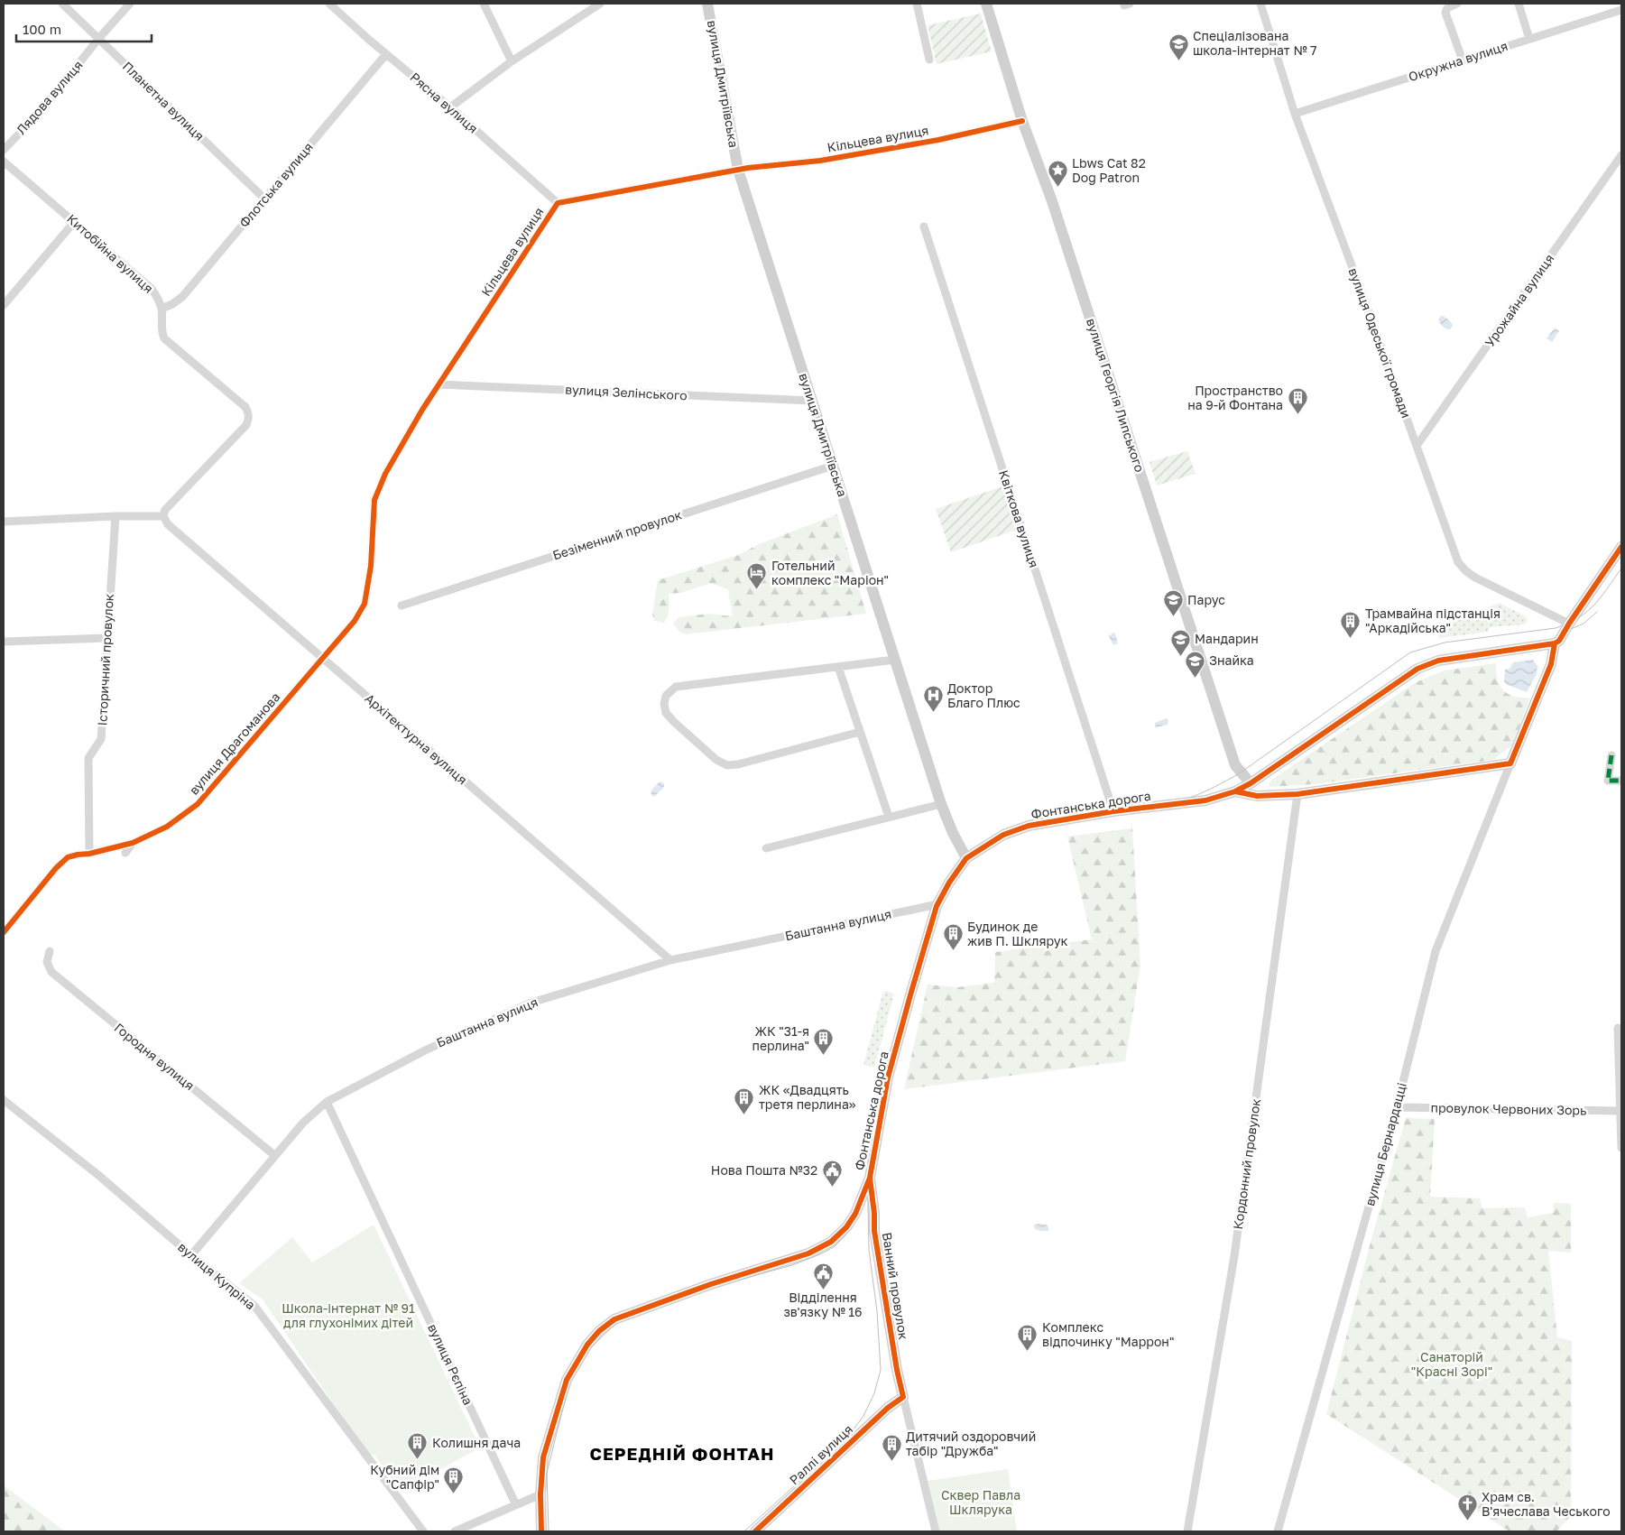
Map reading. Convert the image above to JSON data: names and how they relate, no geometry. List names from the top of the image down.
{
  "streets": {
    "main road": [
      "вулиця Дмитріївська",
      "вулиця Георгія Липського",
      "Фонтанська дорога",
      "Ванний провулок",
      "Раллі вулиця"
    ],
    "street": [
      "Окружна вулиця",
      "Лядова вулиця",
      "Планетна вулиця",
      "Рясна вулиця",
      "Кільцева вулиця",
      "Флотська вулиця",
      "Китобійна вулиця",
      "Урожайна вулиця",
      "вулиця Одеської громади",
      "вулиця Зелінського",
      "Квіткова вулиця",
      "Безіменний провулок",
      "Історичний провулок",
      "Архітектурна вулиця",
      "вулиця Драгоманова",
      "Баштанна вулиця",
      "Городня вулиця",
      "провулок Червоних Зорь",
      "вулиця Бернардацці",
      "Кордонний провулок",
      "вулиця Купріна",
      "вулиця Рєпіна"
    ]
  },
  "crossings": [
    ["Окружна вулиця", "вулиця Одеської громади"],
    ["вулиця Дмитріївська", "Кільцева вулиця"],
    ["вулиця Дмитріївська", "вулиця Зелінського"],
    ["вулиця Дмитріївська", "Безіменний провулок"],
    ["вулиця Дмитріївська", "Фонтанська дорога"],
    ["Лядова вулиця", "Планетна вулиця"],
    ["Планетна вулиця", "Флотська вулиця"],
    ["Рясна вулиця", "Кільцева вулиця"],
    ["Рясна вулиця", "Флотська вулиця"],
    ["Кільцева вулиця", "вулиця Зелінського"],
    ["Кільцева вулиця", "вулиця Георгія Липського"],
    ["Кільцева вулиця", "Архітектурна вулиця"],
    ["Кільцева вулиця", "вулиця Драгоманова"],
    ["Флотська вулиця", "Китобійна вулиця"],
    ["Китобійна вулиця", "Архітектурна вулиця"],
    ["Урожайна вулиця", "вулиця Одеської громади"],
    ["вулиця Георгія Липського", "Фонтанська дорога"],
    ["Квіткова вулиця", "Фонтанська дорога"],
    ["Історичний провулок", "вулиця Драгоманова"],
    ["Архітектурна вулиця", "вулиця Драгоманова"],
    ["Архітектурна вулиця", "Баштанна вулиця"],
    ["Фонтанська дорога", "Баштанна вулиця"],
    ["Фонтанська дорога", "вулиця Бернардацці"],
    ["Фонтанська дорога", "Кордонний провулок"],
    ["Фонтанська дорога", "Ванний провулок"],
    ["Баштанна вулиця", "Городня вулиця"],
    ["Баштанна вулиця", "вулиця Купріна"],
    ["Баштанна вулиця", "вулиця Рєпіна"],
    ["провулок Червоних Зорь", "вулиця Бернардацці"],
    ["Ванний провулок", "Раллі вулиця"]
  ],
  "districts": ["СЕРЕДНІЙ ФОНТАН"],
  "parks": ["Школа-інтернат № 91 для глухонімих дітей", "Санаторій \"Красні Зорі\"", "Сквер Павла Шклярука"],
  "places": {
    "school or university": [
      "Спеціалізована школа-інтернат № 7",
      "Парус",
      "Мандарин",
      "Знайка"
    ],
    "place": ["Lbws Cat 82 Dog Patron"],
    "building": [
      "Пространство на 9-й Фонтана",
      "Трамвайна підстанція \"Аркадійська\"",
      "Будинок де жив П. Шклярук",
      "ЖК \"31-я перлина\"",
      "ЖК «Двадцять третя перлина»",
      "Комплекс відпочинку \"Маррон\"",
      "Колишня дача",
      "Дитячий оздоровчий табір \"Дружба\"",
      "Кубний дім \"Сапфір\""
    ],
    "hotel": ["Готельний комплекс \"Маріон\""],
    "hospital": ["Доктор Благо Плюс"],
    "public building": ["Нова Пошта №32", "Відділення зв'язку № 16"],
    "church": ["Храм св. В'ячеслава Чеського"]
  },
  "scale_bar": "100 m"
}
